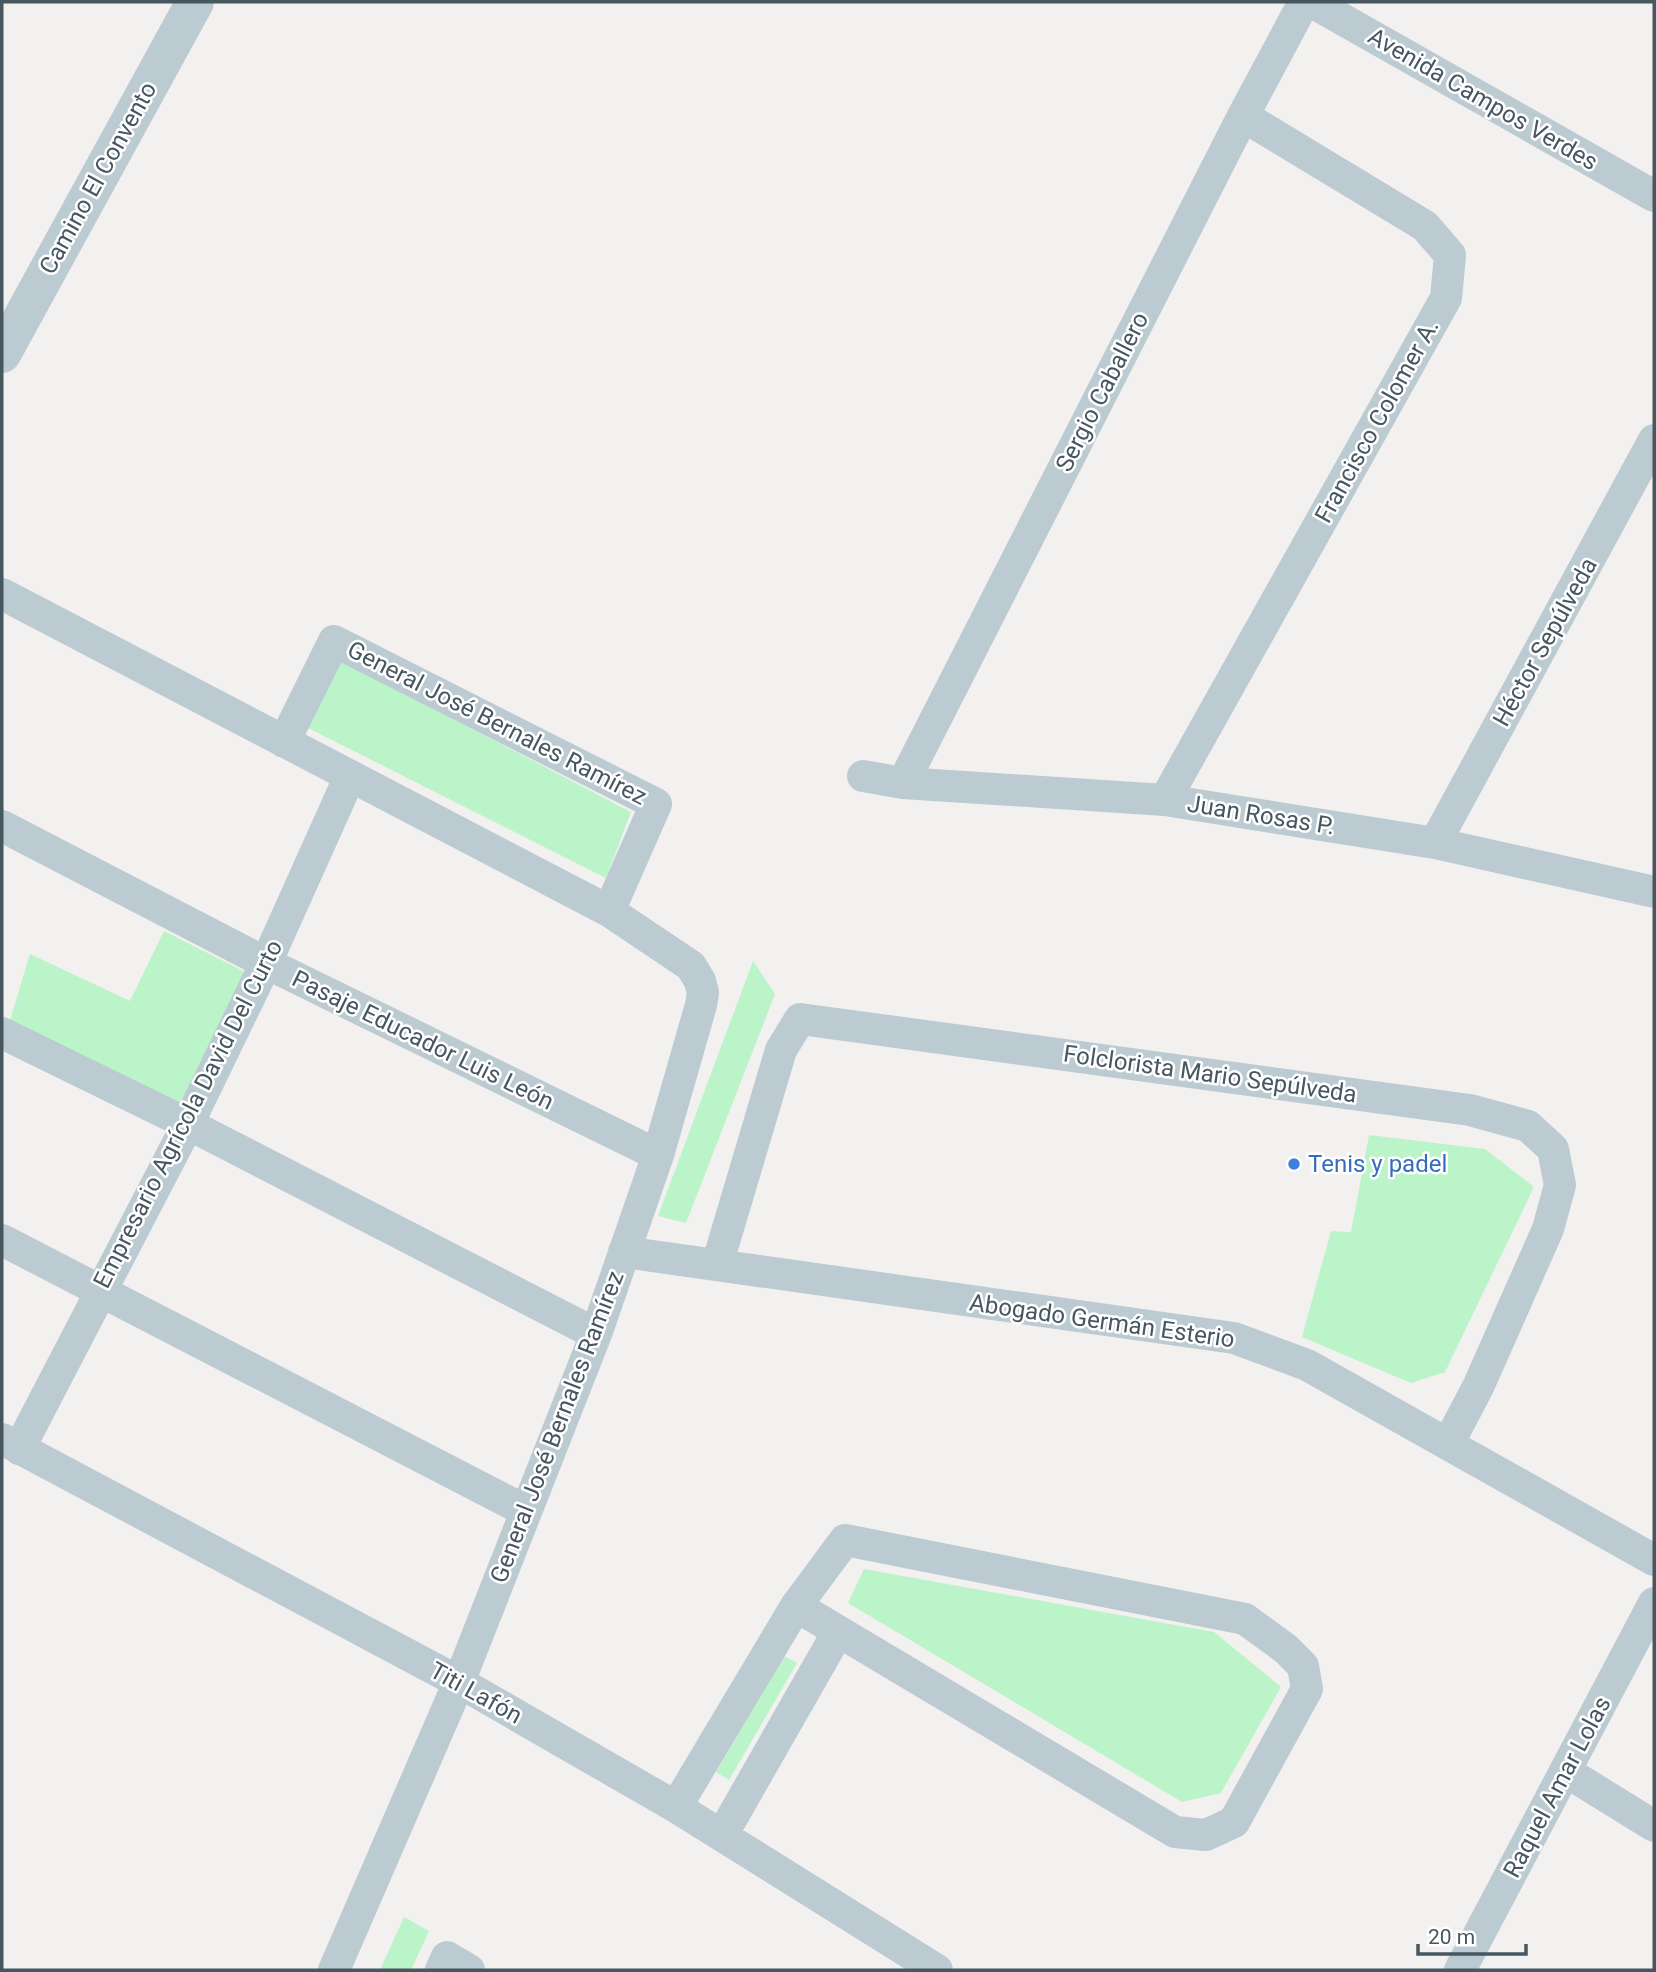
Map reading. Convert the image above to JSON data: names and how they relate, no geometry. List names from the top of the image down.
{
  "streets": {
    "street": [
      "Avenida Campos Verdes",
      "Camino El Convento",
      "Sergio Caballero",
      "Francisco Colomer A.",
      "Héctor Sepúlveda",
      "General José Bernales Ramírez",
      "Juan Rosas P.",
      "Pasaje Educador Luis León",
      "Folclorista Mario Sepúlveda",
      "Empresario Agrícola David Del Curto",
      "Abogado Germán Esterio",
      "Titi Lafón",
      "Raquel Amar Lolas"
    ]
  },
  "crossings": [
    ["Sergio Caballero", "Francisco Colomer A."],
    ["Sergio Caballero", "Juan Rosas P."],
    ["Francisco Colomer A.", "Juan Rosas P."],
    ["Héctor Sepúlveda", "Juan Rosas P."],
    ["General José Bernales Ramírez", "Pasaje Educador Luis León"],
    ["General José Bernales Ramírez", "Empresario Agrícola David Del Curto"],
    ["General José Bernales Ramírez", "Abogado Germán Esterio"],
    ["General José Bernales Ramírez", "Titi Lafón"],
    ["Pasaje Educador Luis León", "Empresario Agrícola David Del Curto"],
    ["Folclorista Mario Sepúlveda", "Abogado Germán Esterio"],
    ["Empresario Agrícola David Del Curto", "Titi Lafón"]
  ],
  "places": ["Tenis y padel"],
  "scale_bar": "20 m"
}
